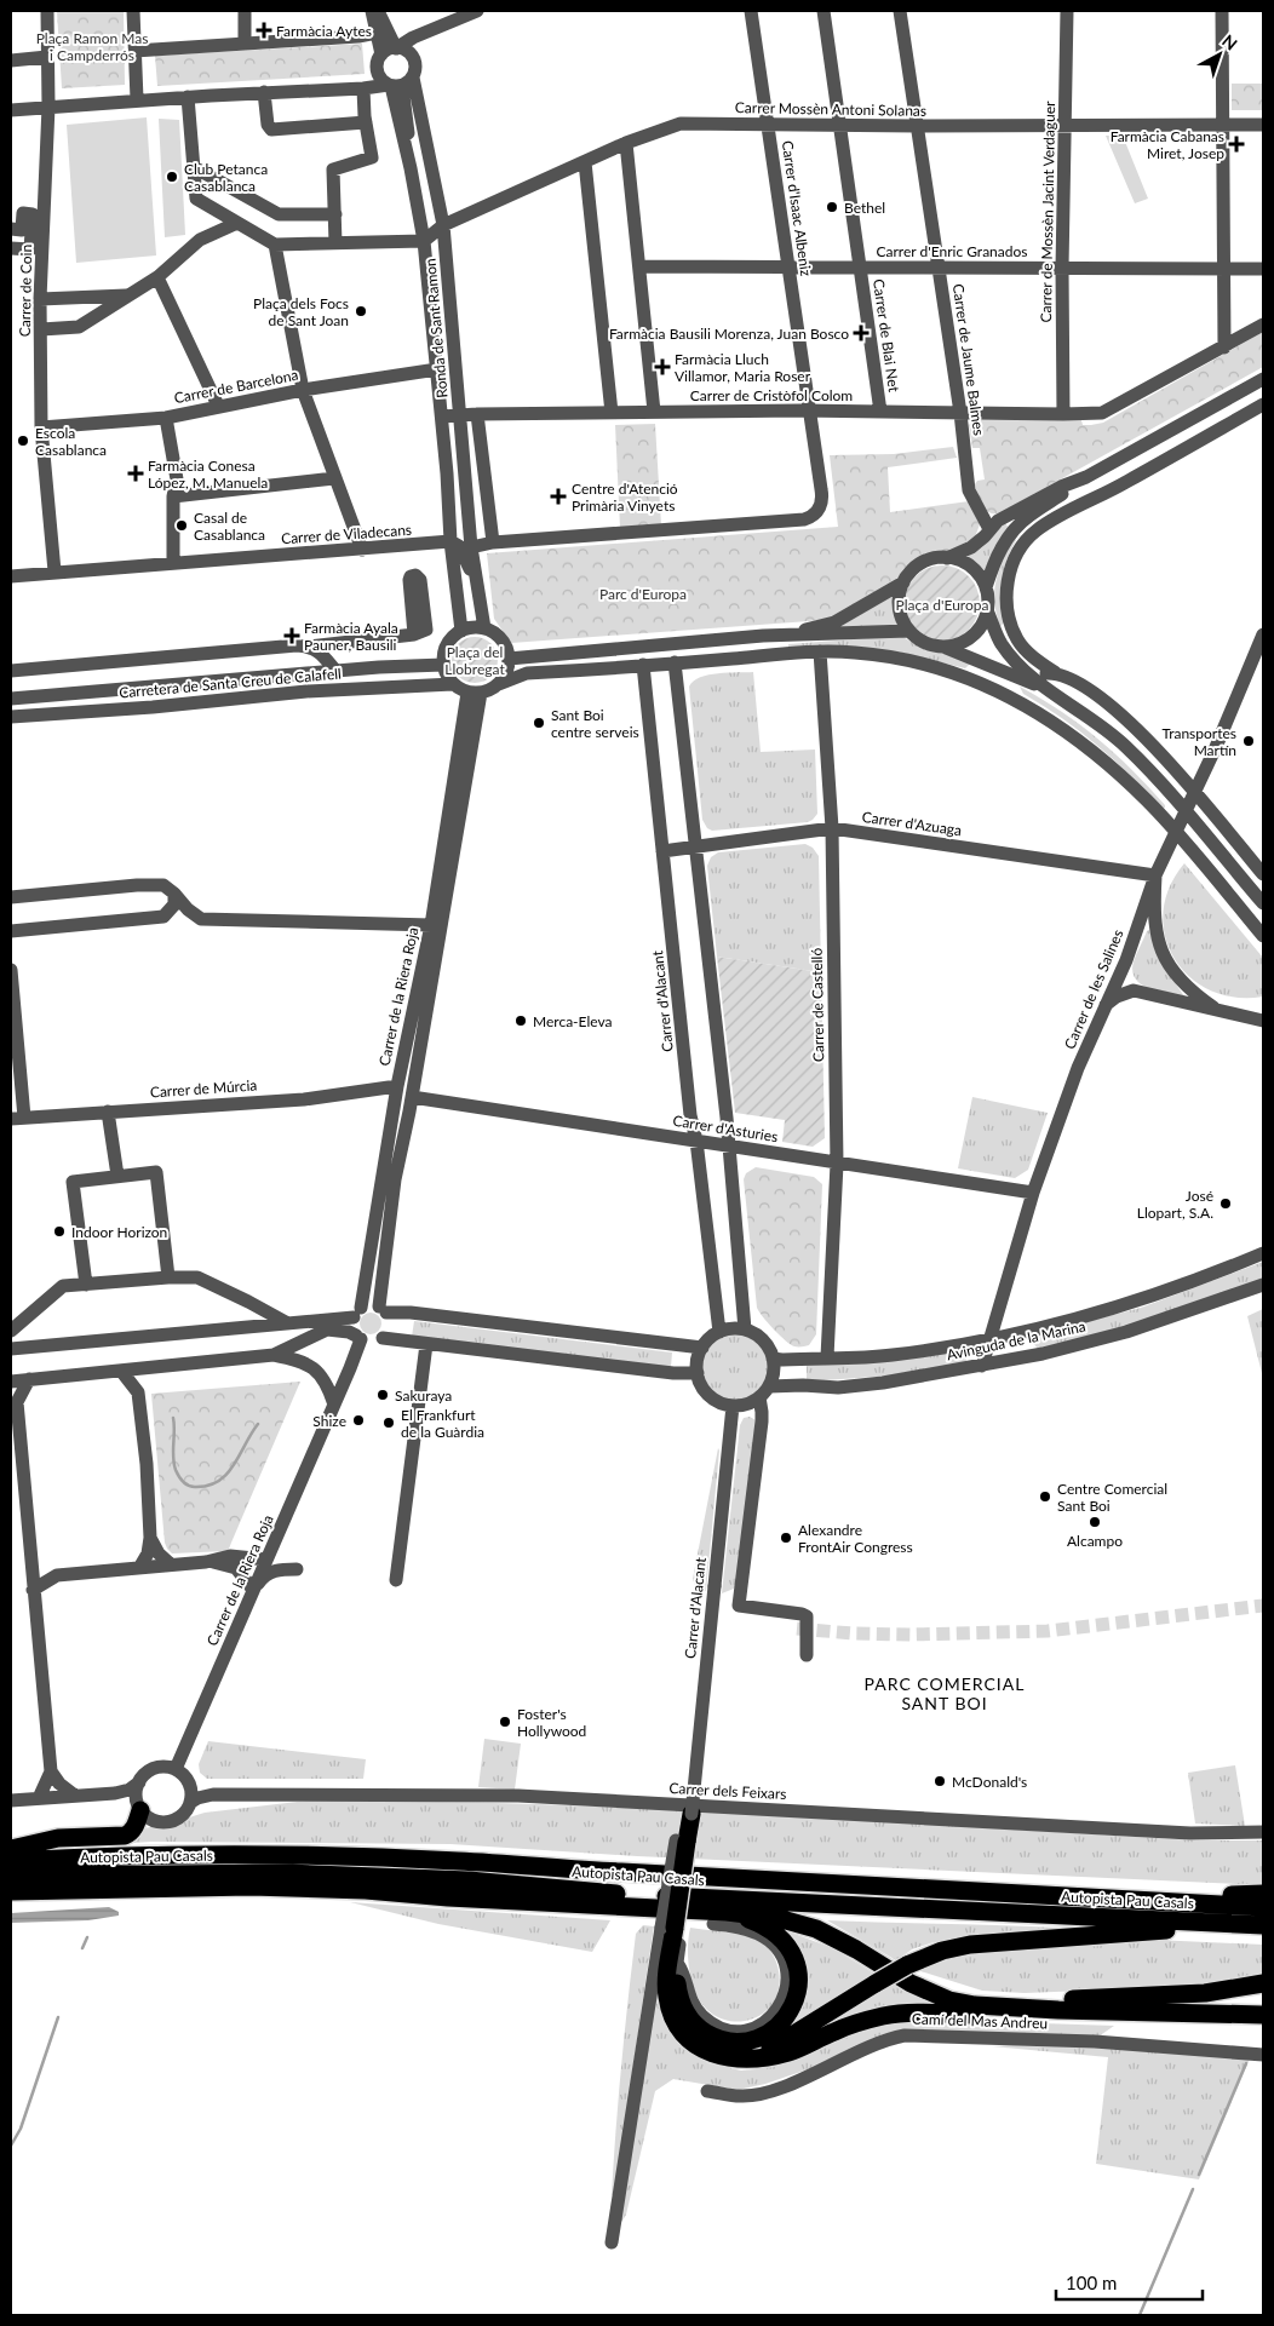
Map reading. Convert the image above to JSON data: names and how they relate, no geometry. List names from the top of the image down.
{
  "streets": {
    "highway": ["Autopista Pau Casals"],
    "street": [
      "Carrer Mossèn Antoni Solanas",
      "Carrer d'Isaac Albeniz",
      "Carrer de Mossèn Jacint Verdaguer",
      "Carrer d'Enric Granados",
      "Carrer de Coin",
      "Ronda de Sant Ramon",
      "Carrer de Blai Net",
      "Carrer de Jaume Balmes",
      "Carrer de Barcelona",
      "Carrer de Cristòfol Colom",
      "Carrer de Viladecans",
      "Carretera de Santa Creu de Calafell",
      "Carrer d'Azuaga",
      "Carrer de les Salines",
      "Carrer de la Riera Roja",
      "Carrer d'Alacant",
      "Carrer de Castelló",
      "Carrer de Múrcia",
      "Carrer d'Asturies",
      "Avinguda de la Marina",
      "Carrer dels Feixars",
      "Camí del Mas Andreu"
    ]
  },
  "crossings": [
    ["Carrer Mossèn Antoni Solanas", "Carrer d'Isaac Albeniz"],
    ["Carrer Mossèn Antoni Solanas", "Carrer de Mossèn Jacint Verdaguer"],
    ["Carrer Mossèn Antoni Solanas", "Ronda de Sant Ramon"],
    ["Carrer Mossèn Antoni Solanas", "Carrer de Blai Net"],
    ["Carrer Mossèn Antoni Solanas", "Carrer de Jaume Balmes"],
    ["Carrer d'Isaac Albeniz", "Carrer d'Enric Granados"],
    ["Carrer d'Isaac Albeniz", "Carrer de Cristòfol Colom"],
    ["Carrer de Mossèn Jacint Verdaguer", "Carrer d'Enric Granados"],
    ["Carrer de Mossèn Jacint Verdaguer", "Carrer de Cristòfol Colom"],
    ["Carrer d'Enric Granados", "Carrer de Blai Net"],
    ["Carrer d'Enric Granados", "Carrer de Jaume Balmes"],
    ["Carrer de Coin", "Carrer de Barcelona"],
    ["Carrer de Coin", "Carrer de Viladecans"],
    ["Ronda de Sant Ramon", "Carrer de Barcelona"],
    ["Ronda de Sant Ramon", "Carrer de Cristòfol Colom"],
    ["Ronda de Sant Ramon", "Carrer de Viladecans"],
    ["Ronda de Sant Ramon", "Carretera de Santa Creu de Calafell"],
    ["Ronda de Sant Ramon", "Carrer de la Riera Roja"],
    ["Carrer de Blai Net", "Carrer de Cristòfol Colom"],
    ["Carrer de Jaume Balmes", "Carrer de Cristòfol Colom"],
    ["Carretera de Santa Creu de Calafell", "Carrer de la Riera Roja"],
    ["Carrer d'Azuaga", "Carrer de les Salines"],
    ["Carrer d'Azuaga", "Carrer d'Alacant"],
    ["Carrer d'Azuaga", "Carrer de Castelló"],
    ["Carrer de les Salines", "Carrer d'Asturies"],
    ["Carrer de les Salines", "Avinguda de la Marina"],
    ["Carrer de la Riera Roja", "Carrer de Múrcia"],
    ["Carrer de la Riera Roja", "Carrer d'Asturies"],
    ["Carrer de la Riera Roja", "Carrer dels Feixars"],
    ["Carrer d'Alacant", "Carrer d'Asturies"],
    ["Carrer d'Alacant", "Avinguda de la Marina"],
    ["Carrer de Castelló", "Carrer d'Asturies"],
    ["Carrer de Castelló", "Avinguda de la Marina"]
  ],
  "districts": ["PARC COMERCIAL SANT BOI"],
  "parks": [
    "Plaça Ramon Mas i Campderrós",
    "Parc d'Europa",
    "Plaça d'Europa",
    "Plaça del Llobregat"
  ],
  "places": {
    "health": [
      "Farmàcia Aytes",
      "Farmàcia Cabanas Miret, Josep",
      "Farmàcia Bausili Morenza, Juan Bosco",
      "Farmàcia Lluch Villamor, Maria Roser",
      "Farmàcia Conesa López, M. Manuela",
      "Centre d'Atenció Primària Vinyets",
      "Farmàcia Ayala Pauner, Bausili"
    ],
    "other": [
      "Club Petanca Casablanca",
      "Bethel",
      "Plaça dels Focs de Sant Joan",
      "Escola Casablanca",
      "Casal de Casablanca",
      "Sant Boi centre serveis",
      "Transportes Martín",
      "Merca-Eleva",
      "José Llopart, S.A.",
      "Indoor Horizon",
      "Sakuraya",
      "Shize",
      "El Frankfurt de la Guàrdia",
      "Centre Comercial Sant Boi",
      "Alcampo",
      "Alexandre FrontAir Congress",
      "Foster's Hollywood",
      "McDonald's"
    ]
  },
  "scale_bar": "100 m",
  "north": "top right"
}
